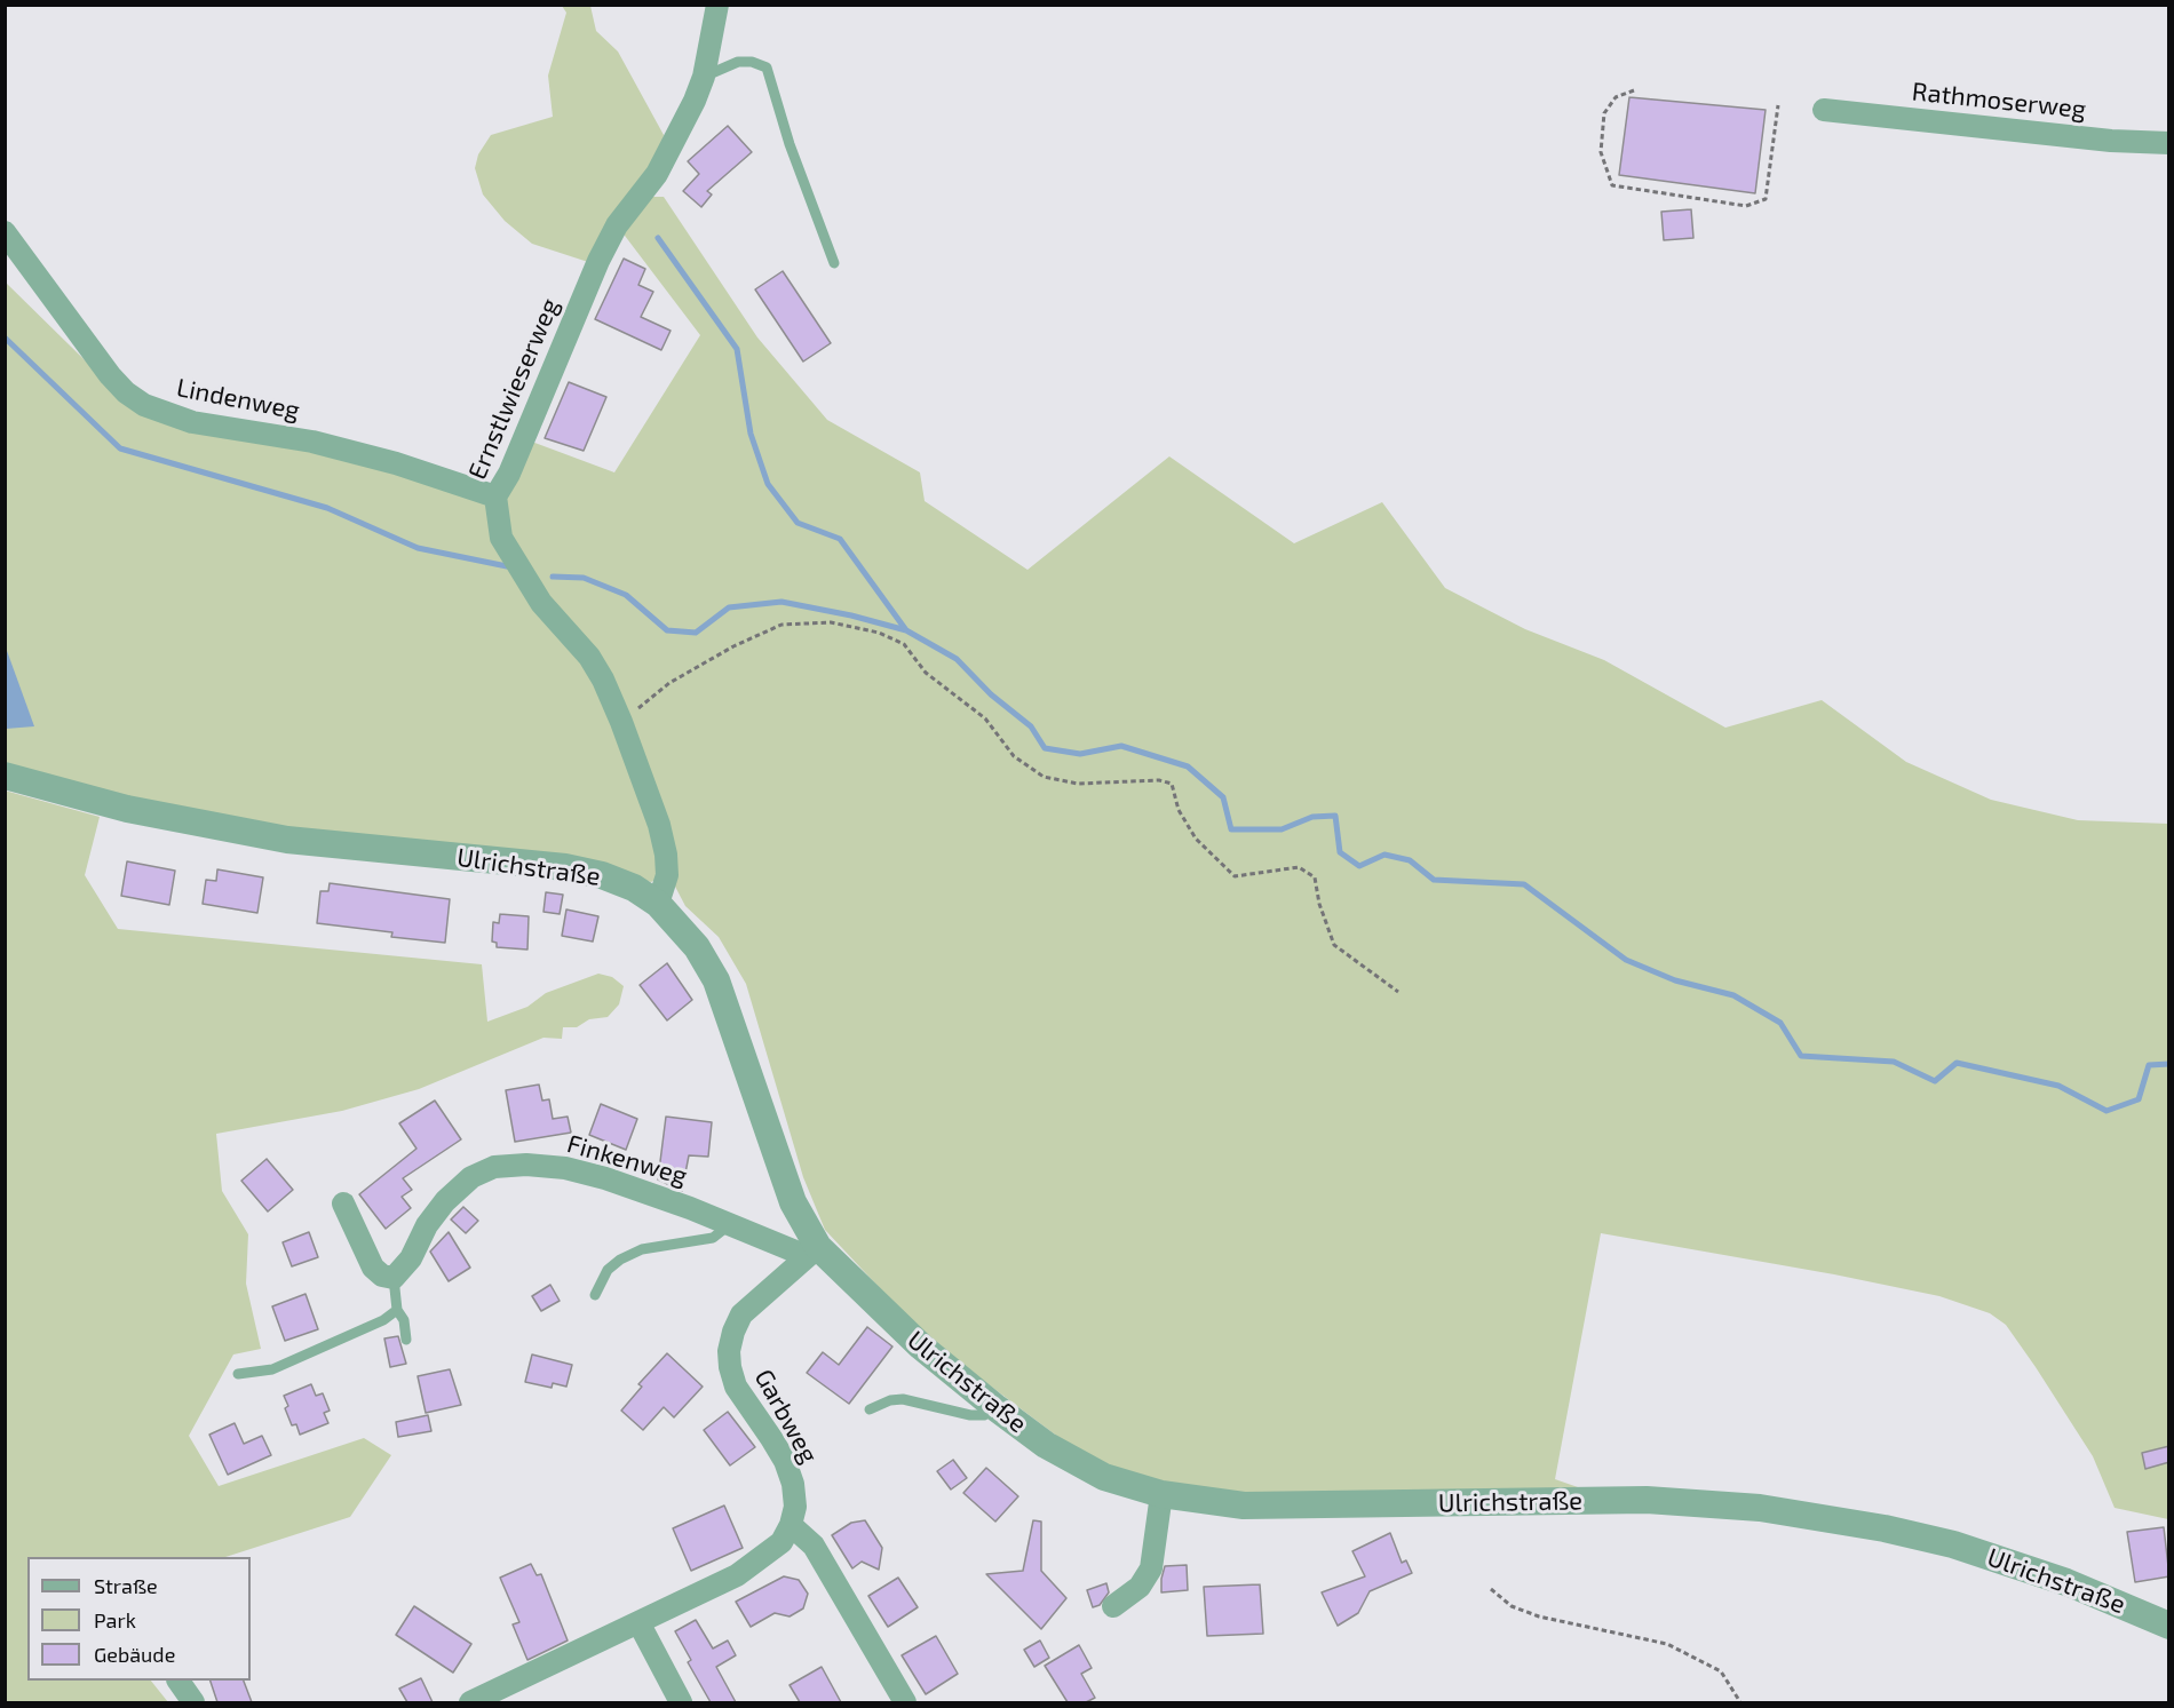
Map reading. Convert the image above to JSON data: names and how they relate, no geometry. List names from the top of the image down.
{
  "streets": {
    "street": [
      "Rathmoserweg",
      "Ernstlwieserweg",
      "Lindenweg",
      "Ulrichstraße",
      "Finkenweg",
      "Garbweg"
    ]
  },
  "crossings": [
    ["Ernstlwieserweg", "Lindenweg"],
    ["Ernstlwieserweg", "Ulrichstraße"],
    ["Ulrichstraße", "Finkenweg"],
    ["Ulrichstraße", "Garbweg"],
    ["Finkenweg", "Garbweg"]
  ],
  "legend": ["Straße", "Park", "Gebäude"]
}
